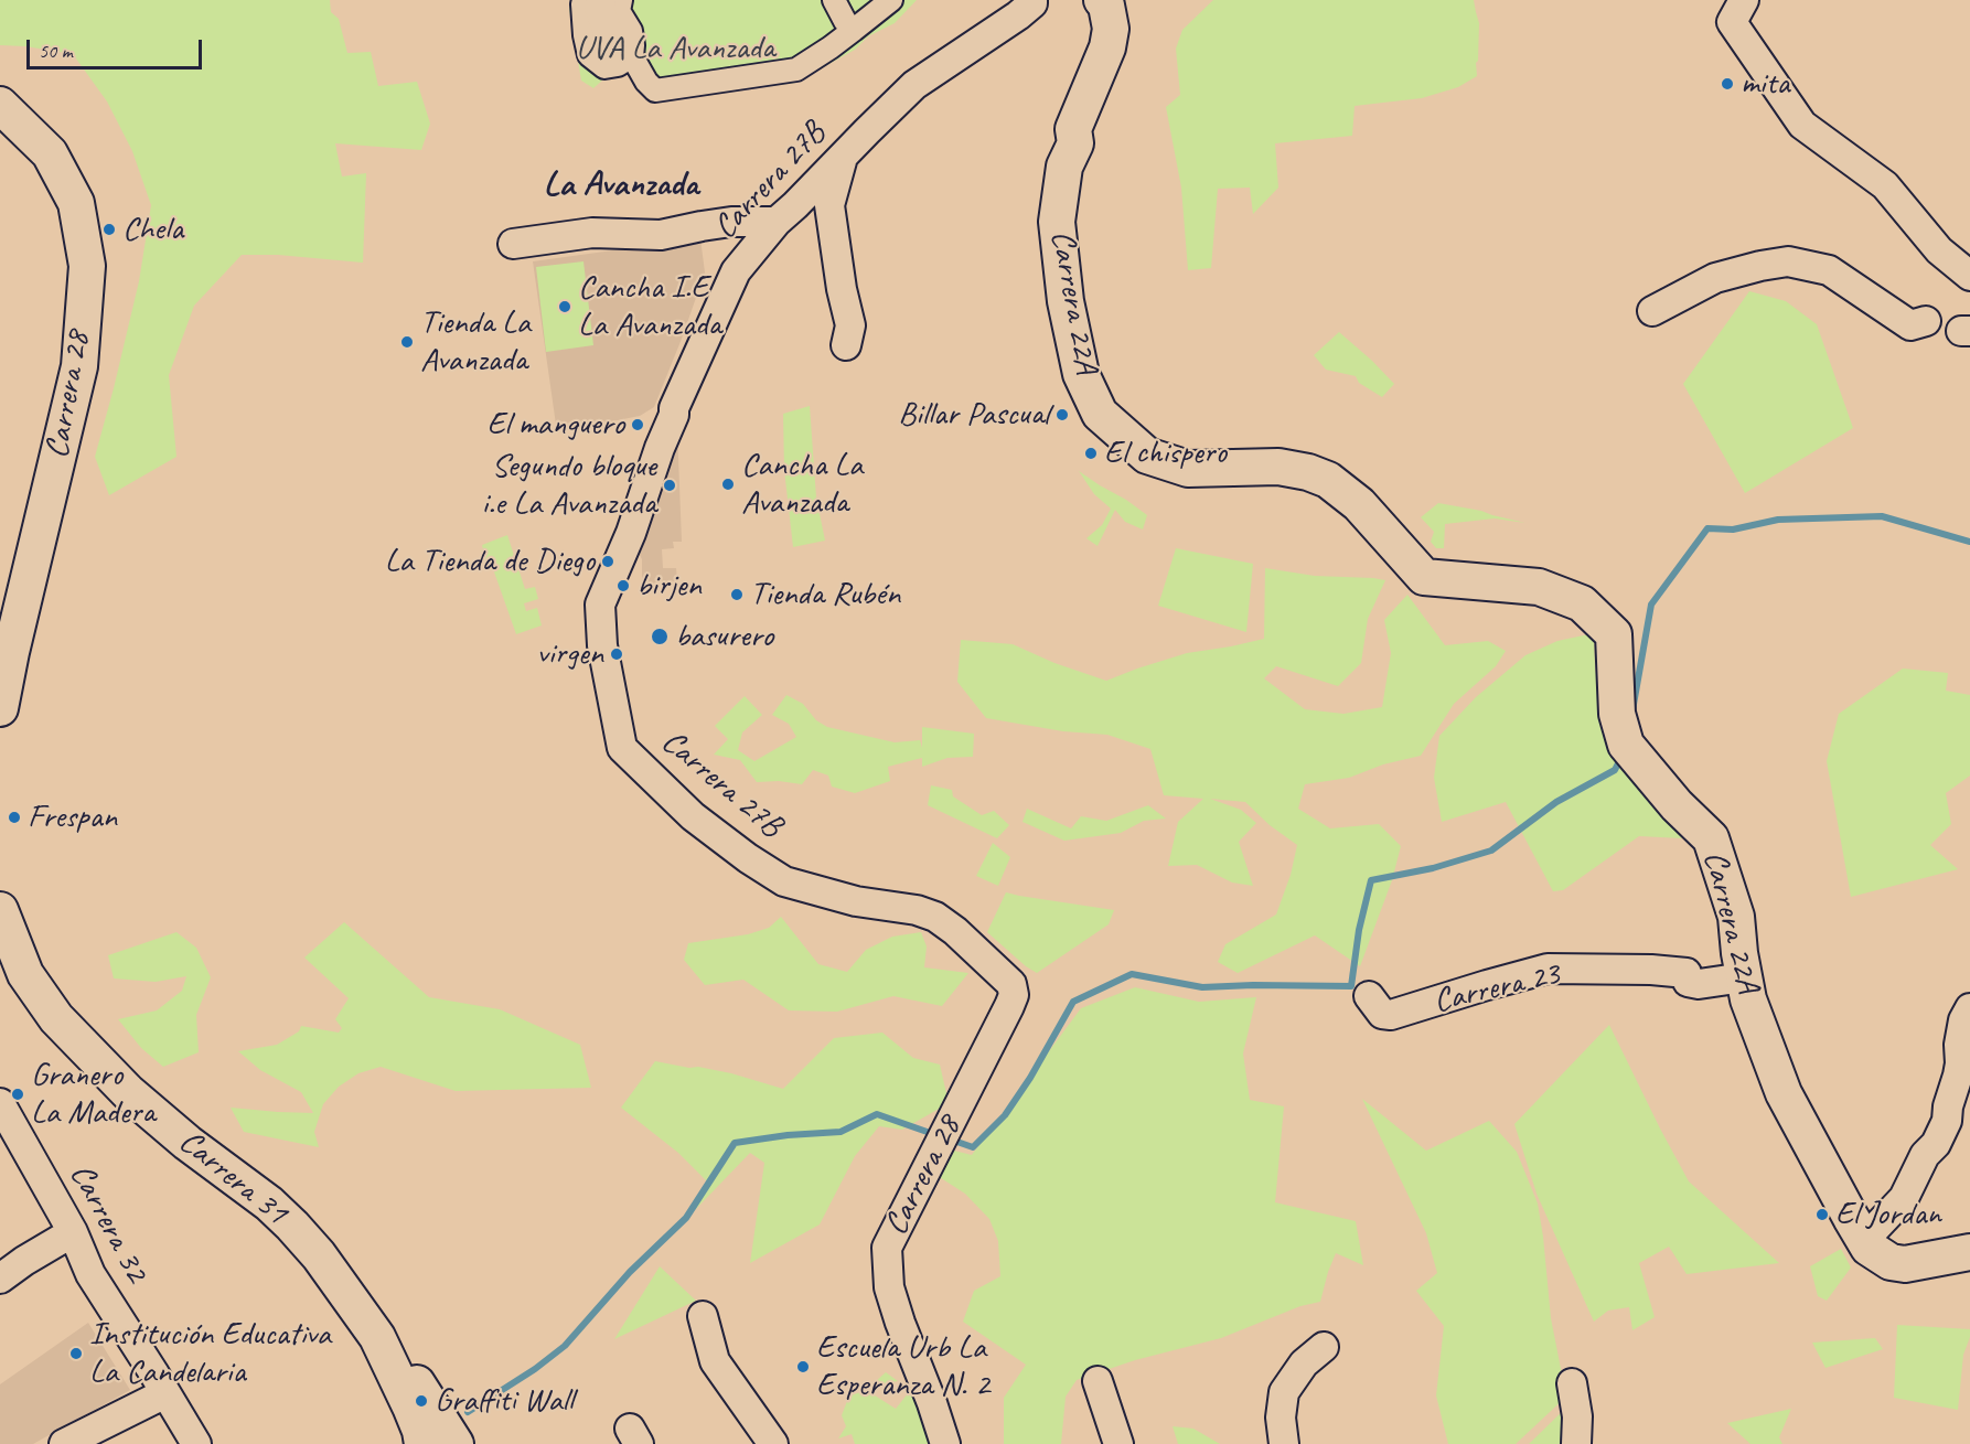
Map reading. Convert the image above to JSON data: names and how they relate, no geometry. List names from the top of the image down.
{
  "streets": {
    "street": [
      "Carrera 27B",
      "Carrera 22A",
      "Carrera 28",
      "Carrera 23",
      "Carrera 31",
      "Carrera 32"
    ]
  },
  "crossings": [
    ["Carrera 27B", "Carrera 28"],
    ["Carrera 22A", "Carrera 23"]
  ],
  "districts": ["La Avanzada"],
  "parks": ["UVA La Avanzada"],
  "places": [
    "mita",
    "Chela",
    "Cancha I.E La Avanzada",
    "Tienda La Avanzada",
    "Billar Pascual",
    "El manguero",
    "El chispero",
    "Cancha La Avanzada",
    "Segundo bloque i.e La Avanzada",
    "La Tienda de Diego",
    "birjen",
    "Tienda Rubén",
    "basurero",
    "virgen",
    "Frespan",
    "Granero La Madera",
    "El Jordan",
    "Institución Educativa La Candelaria",
    "Escuela Urb La Esperanza N. 2",
    "Graffiti Wall"
  ],
  "scale_bar": "50 m"
}
